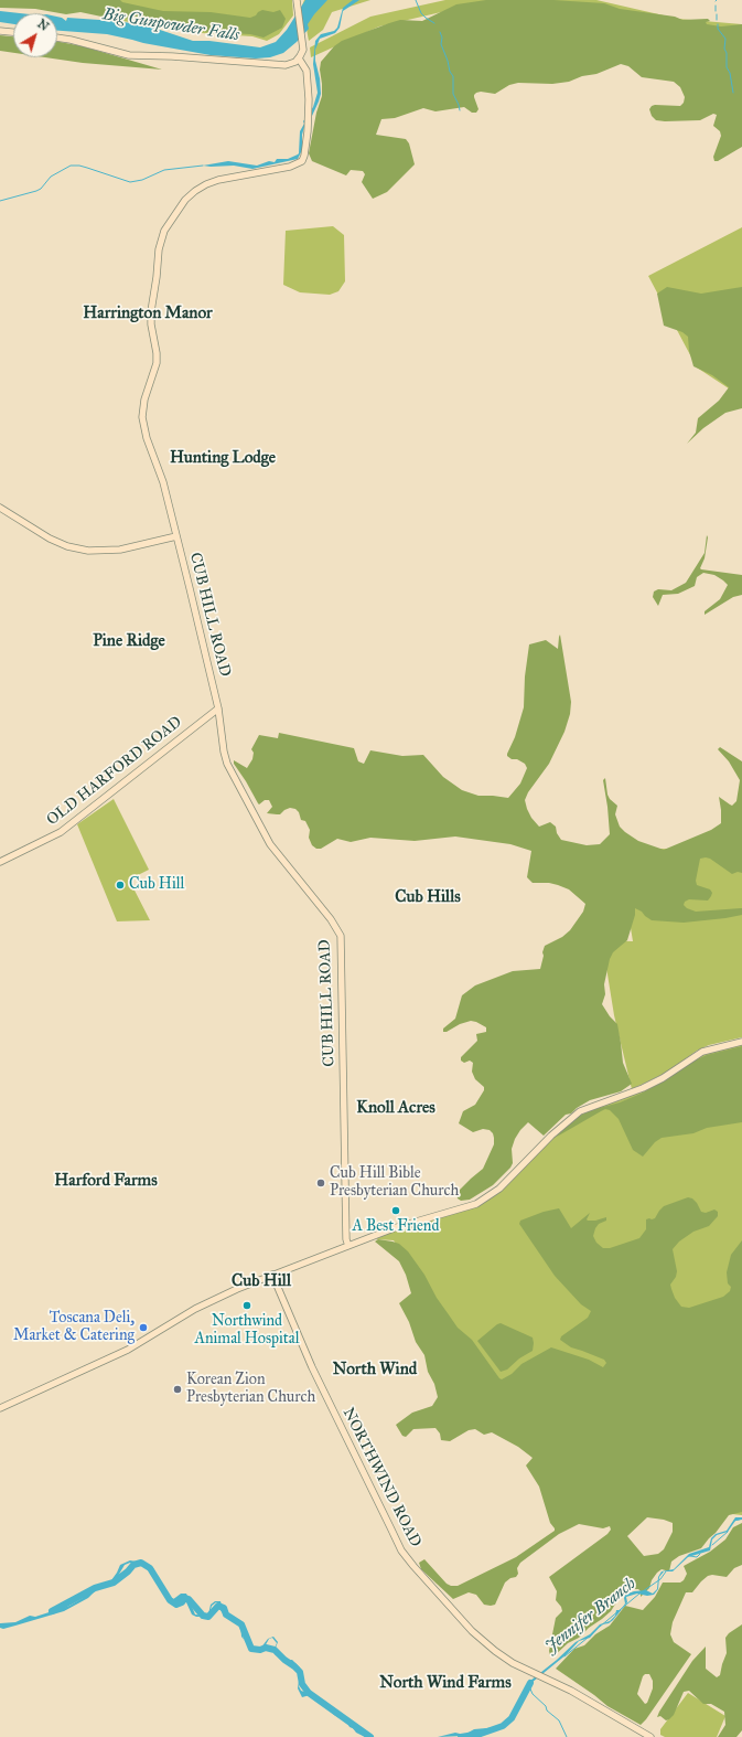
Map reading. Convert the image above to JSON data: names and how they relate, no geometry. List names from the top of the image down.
{
  "streets": {
    "street": ["CUB HILL ROAD", "OLD HARFORD ROAD", "NORTHWIND ROAD"]
  },
  "crossings": [
    ["CUB HILL ROAD", "OLD HARFORD ROAD"]
  ],
  "districts": [
    "Harrington Manor",
    "Hunting Lodge",
    "Pine Ridge",
    "Cub Hills",
    "Knoll Acres",
    "Harford Farms",
    "Cub Hill",
    "North Wind",
    "North Wind Farms"
  ],
  "water": ["Big Gunpowder Falls", "Jennifer Branch"],
  "places": [
    "Cub Hill",
    "Cub Hill Bible Presbyterian Church",
    "A Best Friend",
    "Northwind Animal Hospital",
    "Toscana Deli, Market & Catering",
    "Korean Zion Presbyterian Church"
  ],
  "north": "top right"
}
